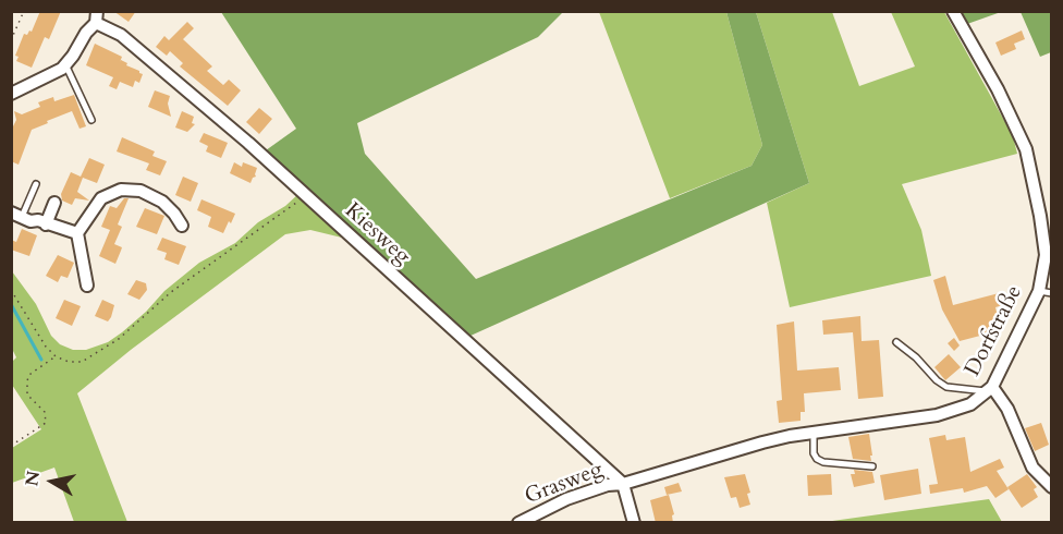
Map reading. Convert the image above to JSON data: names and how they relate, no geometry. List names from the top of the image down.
{
  "streets": {
    "street": ["Kiesweg", "Dorfstraße", "Grasweg"]
  },
  "crossings": [
    ["Kiesweg", "Dorfstraße"],
    ["Kiesweg", "Grasweg"],
    ["Dorfstraße", "Grasweg"]
  ],
  "north": "left"
}
